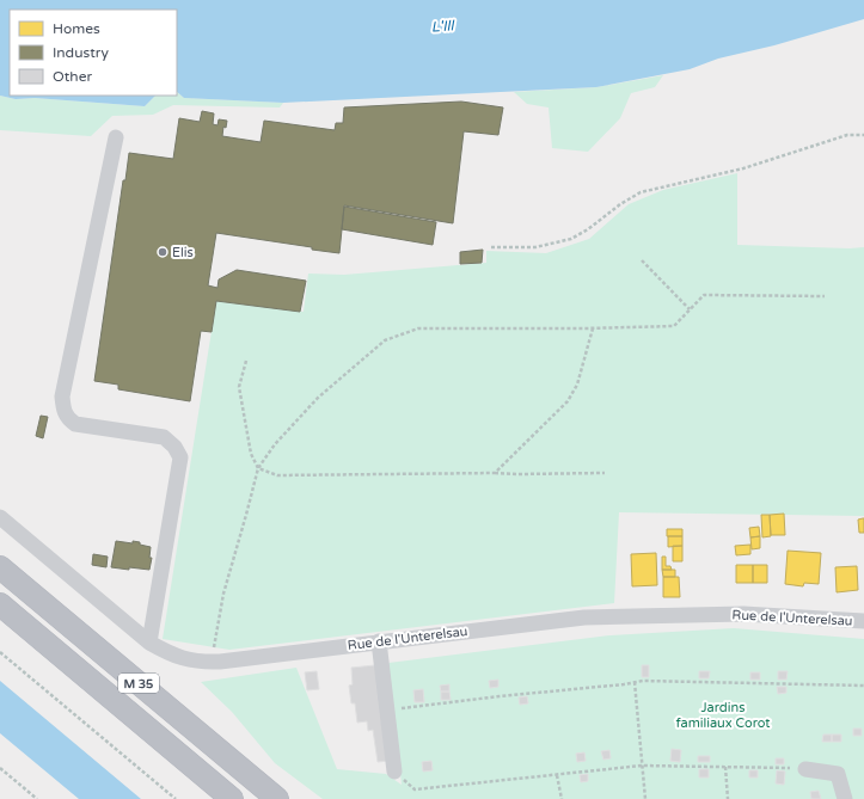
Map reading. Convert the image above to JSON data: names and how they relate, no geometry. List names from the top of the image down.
{
  "streets": {
    "highway": ["M 35"],
    "street": ["Rue de l'Unterelsau"]
  },
  "water": ["L'Ill"],
  "parks": ["Jardins familiaux Corot"],
  "places": ["Elis"],
  "legend": ["Homes", "Industry", "Other"]
}
